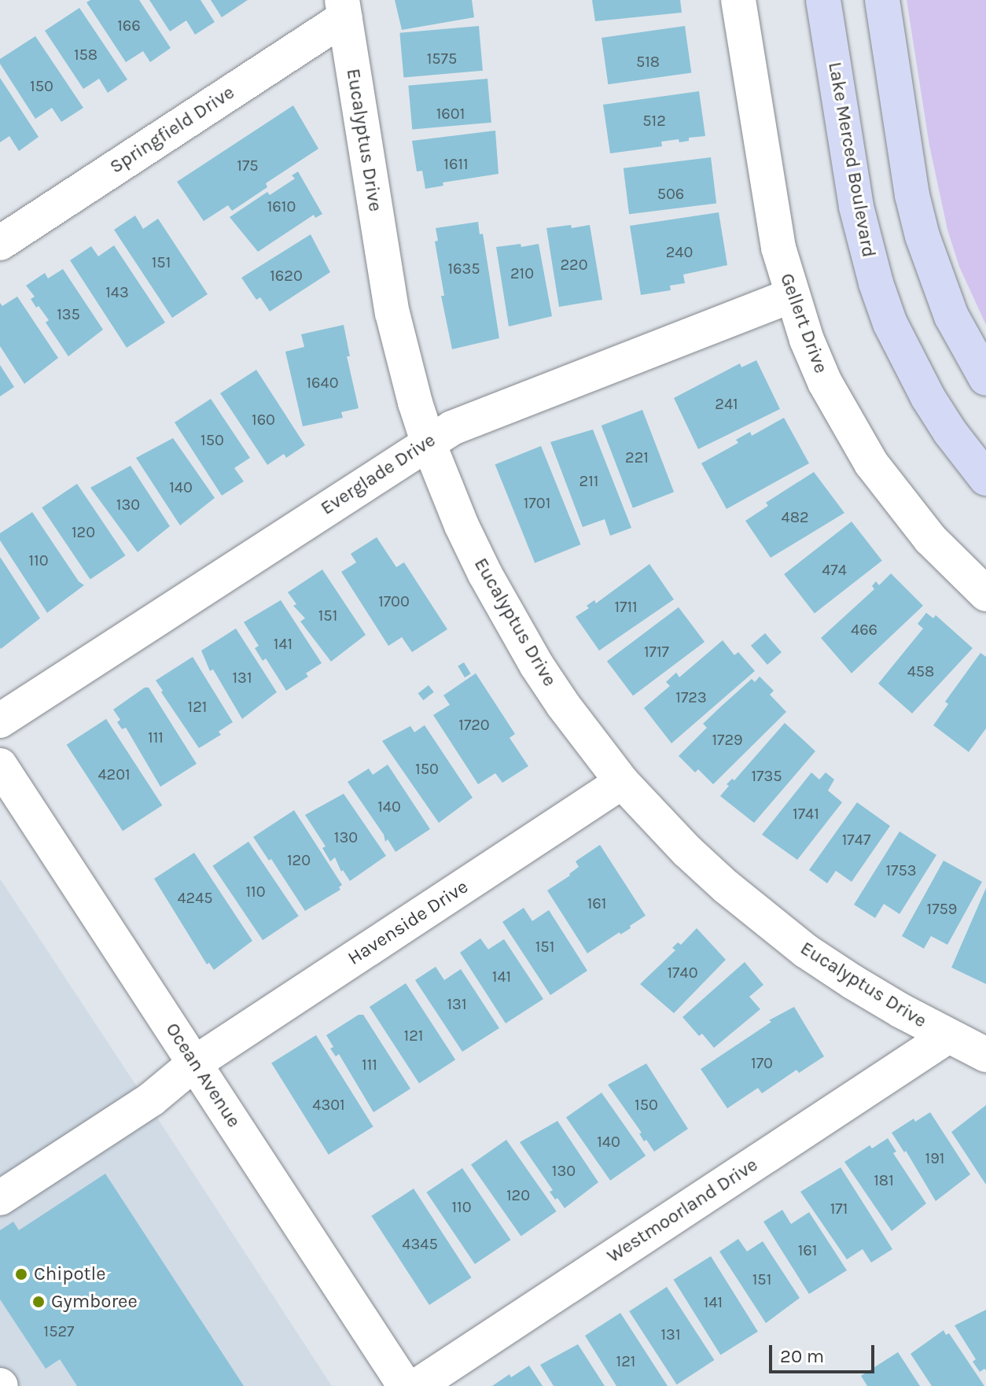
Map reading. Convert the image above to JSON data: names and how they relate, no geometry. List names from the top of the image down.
{
  "streets": {
    "main road": ["Lake Merced Boulevard"],
    "street": [
      "Springfield Drive",
      "Eucalyptus Drive",
      "Gellert Drive",
      "Everglade Drive",
      "Havenside Drive",
      "Ocean Avenue",
      "Westmoorland Drive"
    ]
  },
  "crossings": [
    ["Springfield Drive", "Eucalyptus Drive"],
    ["Eucalyptus Drive", "Everglade Drive"],
    ["Eucalyptus Drive", "Havenside Drive"],
    ["Eucalyptus Drive", "Westmoorland Drive"],
    ["Gellert Drive", "Everglade Drive"],
    ["Havenside Drive", "Ocean Avenue"]
  ],
  "places": ["Chipotle", "Gymboree"],
  "house_numbers": [
    "166",
    "158",
    "1575",
    "518",
    "150",
    "1601",
    "512",
    "1611",
    "175",
    "506",
    "1610",
    "240",
    "151",
    "220",
    "1635",
    "210",
    "1620",
    "143",
    "135",
    "1640",
    "241",
    "160",
    "150",
    "221",
    "211",
    "140",
    "1701",
    "130",
    "482",
    "120",
    "110",
    "474",
    "1700",
    "1711",
    "151",
    "466",
    "141",
    "1717",
    "458",
    "131",
    "1723",
    "121",
    "1720",
    "111",
    "1729",
    "150",
    "4201",
    "1735",
    "140",
    "1741",
    "130",
    "1747",
    "120",
    "1753",
    "110",
    "4245",
    "161",
    "1759",
    "151",
    "1740",
    "141",
    "131",
    "121",
    "170",
    "111",
    "4301",
    "150",
    "140",
    "191",
    "130",
    "181",
    "120",
    "110",
    "171",
    "4345",
    "161",
    "151",
    "141",
    "1527",
    "131",
    "121"
  ],
  "scale_bar": "20 m"
}
